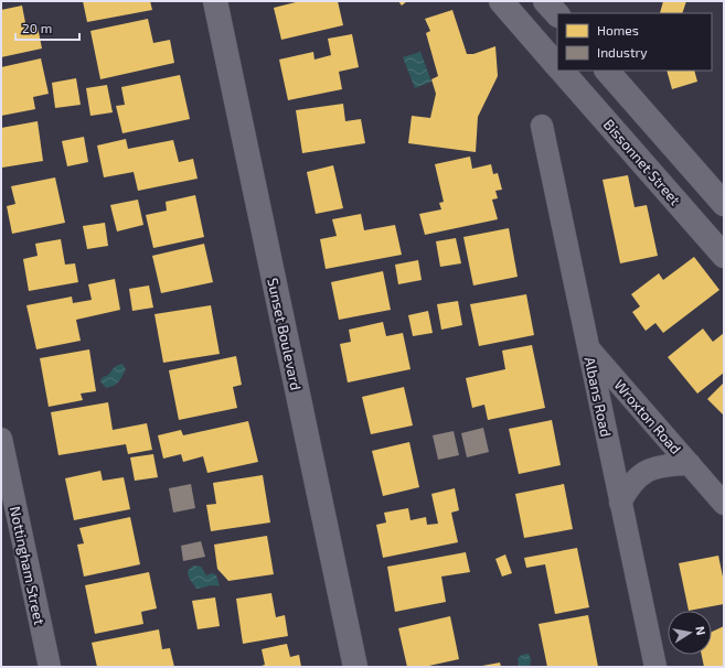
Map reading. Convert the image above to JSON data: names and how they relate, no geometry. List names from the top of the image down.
{
  "streets": {
    "street": [
      "Bissonnet Street",
      "Sunset Boulevard",
      "Albans Road",
      "Wroxton Road",
      "Nottingham Street"
    ]
  },
  "crossings": [
    ["Albans Road", "Wroxton Road"]
  ],
  "legend": ["Homes", "Industry"],
  "scale_bar": "20 m",
  "north": "right"
}
